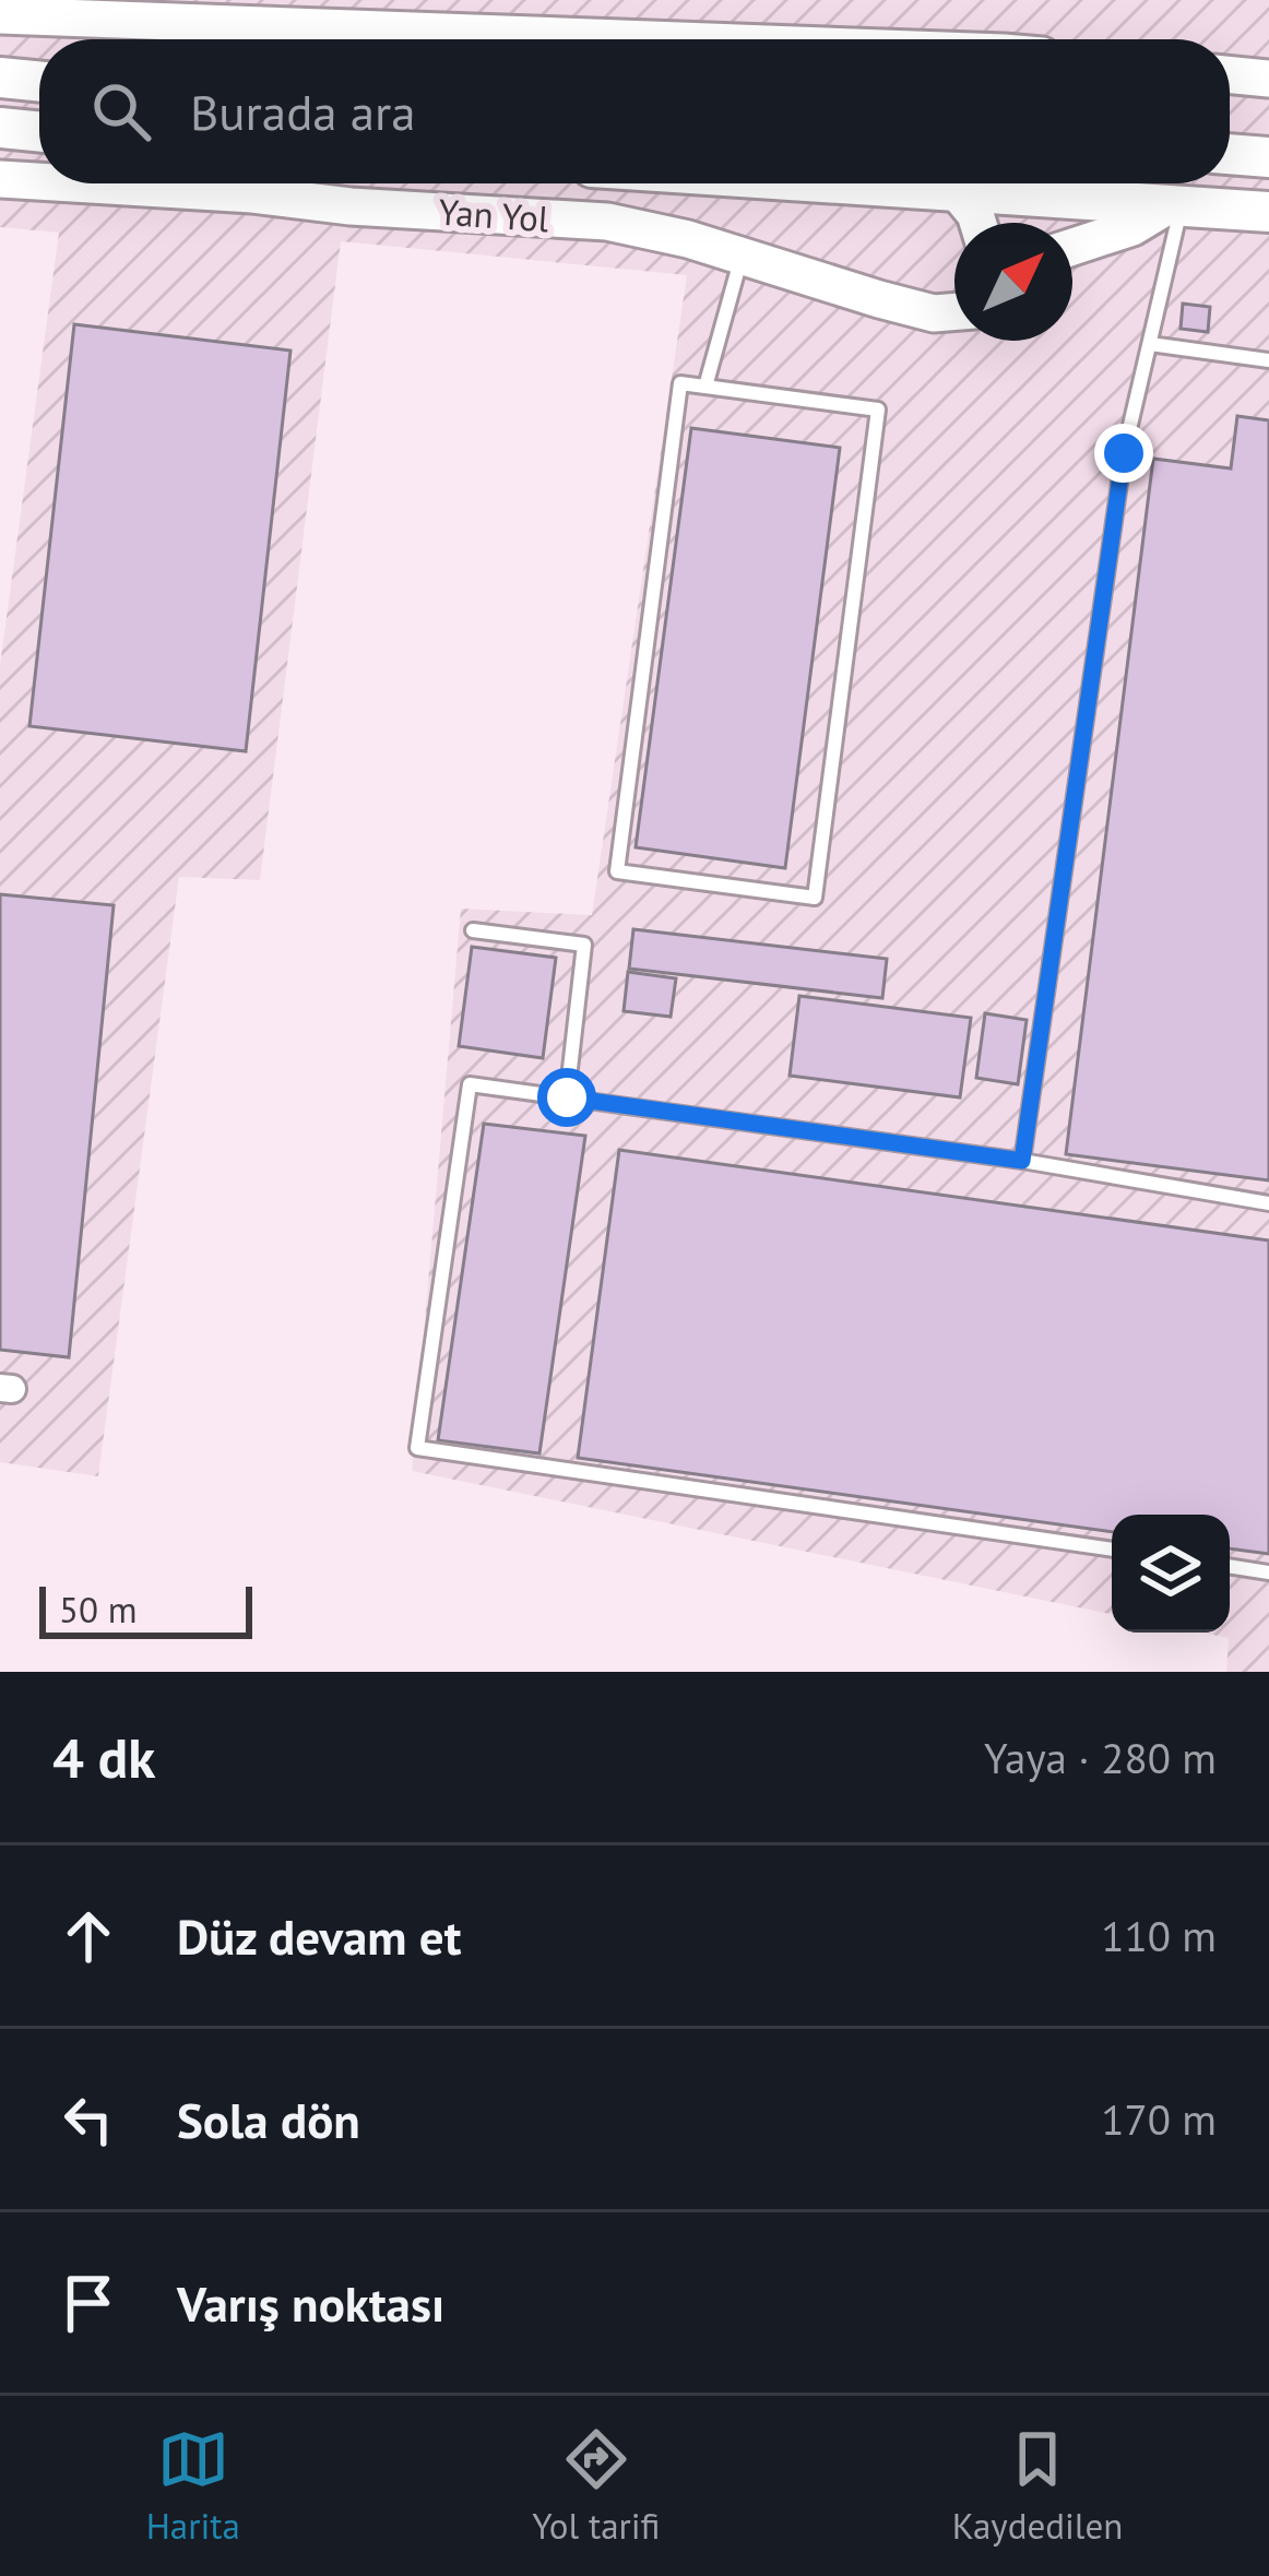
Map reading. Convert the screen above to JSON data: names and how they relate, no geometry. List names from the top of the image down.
{
  "streets": {
    "main road": ["Yan Yol"]
  },
  "scale_bar": "50 m",
  "north": "top right",
  "page": {
    "search": "Burada ara",
    "scale": "50 m",
    "heading": ["4 dk", "Yaya · 280 m"],
    "list": [
      ["Düz devam et", "110 m"],
      ["Sola dön", "170 m"],
      "Varış noktası"
    ],
    "nav": ["Harita", "Yol tarifi", "Kaydedilen"]
  }
}
